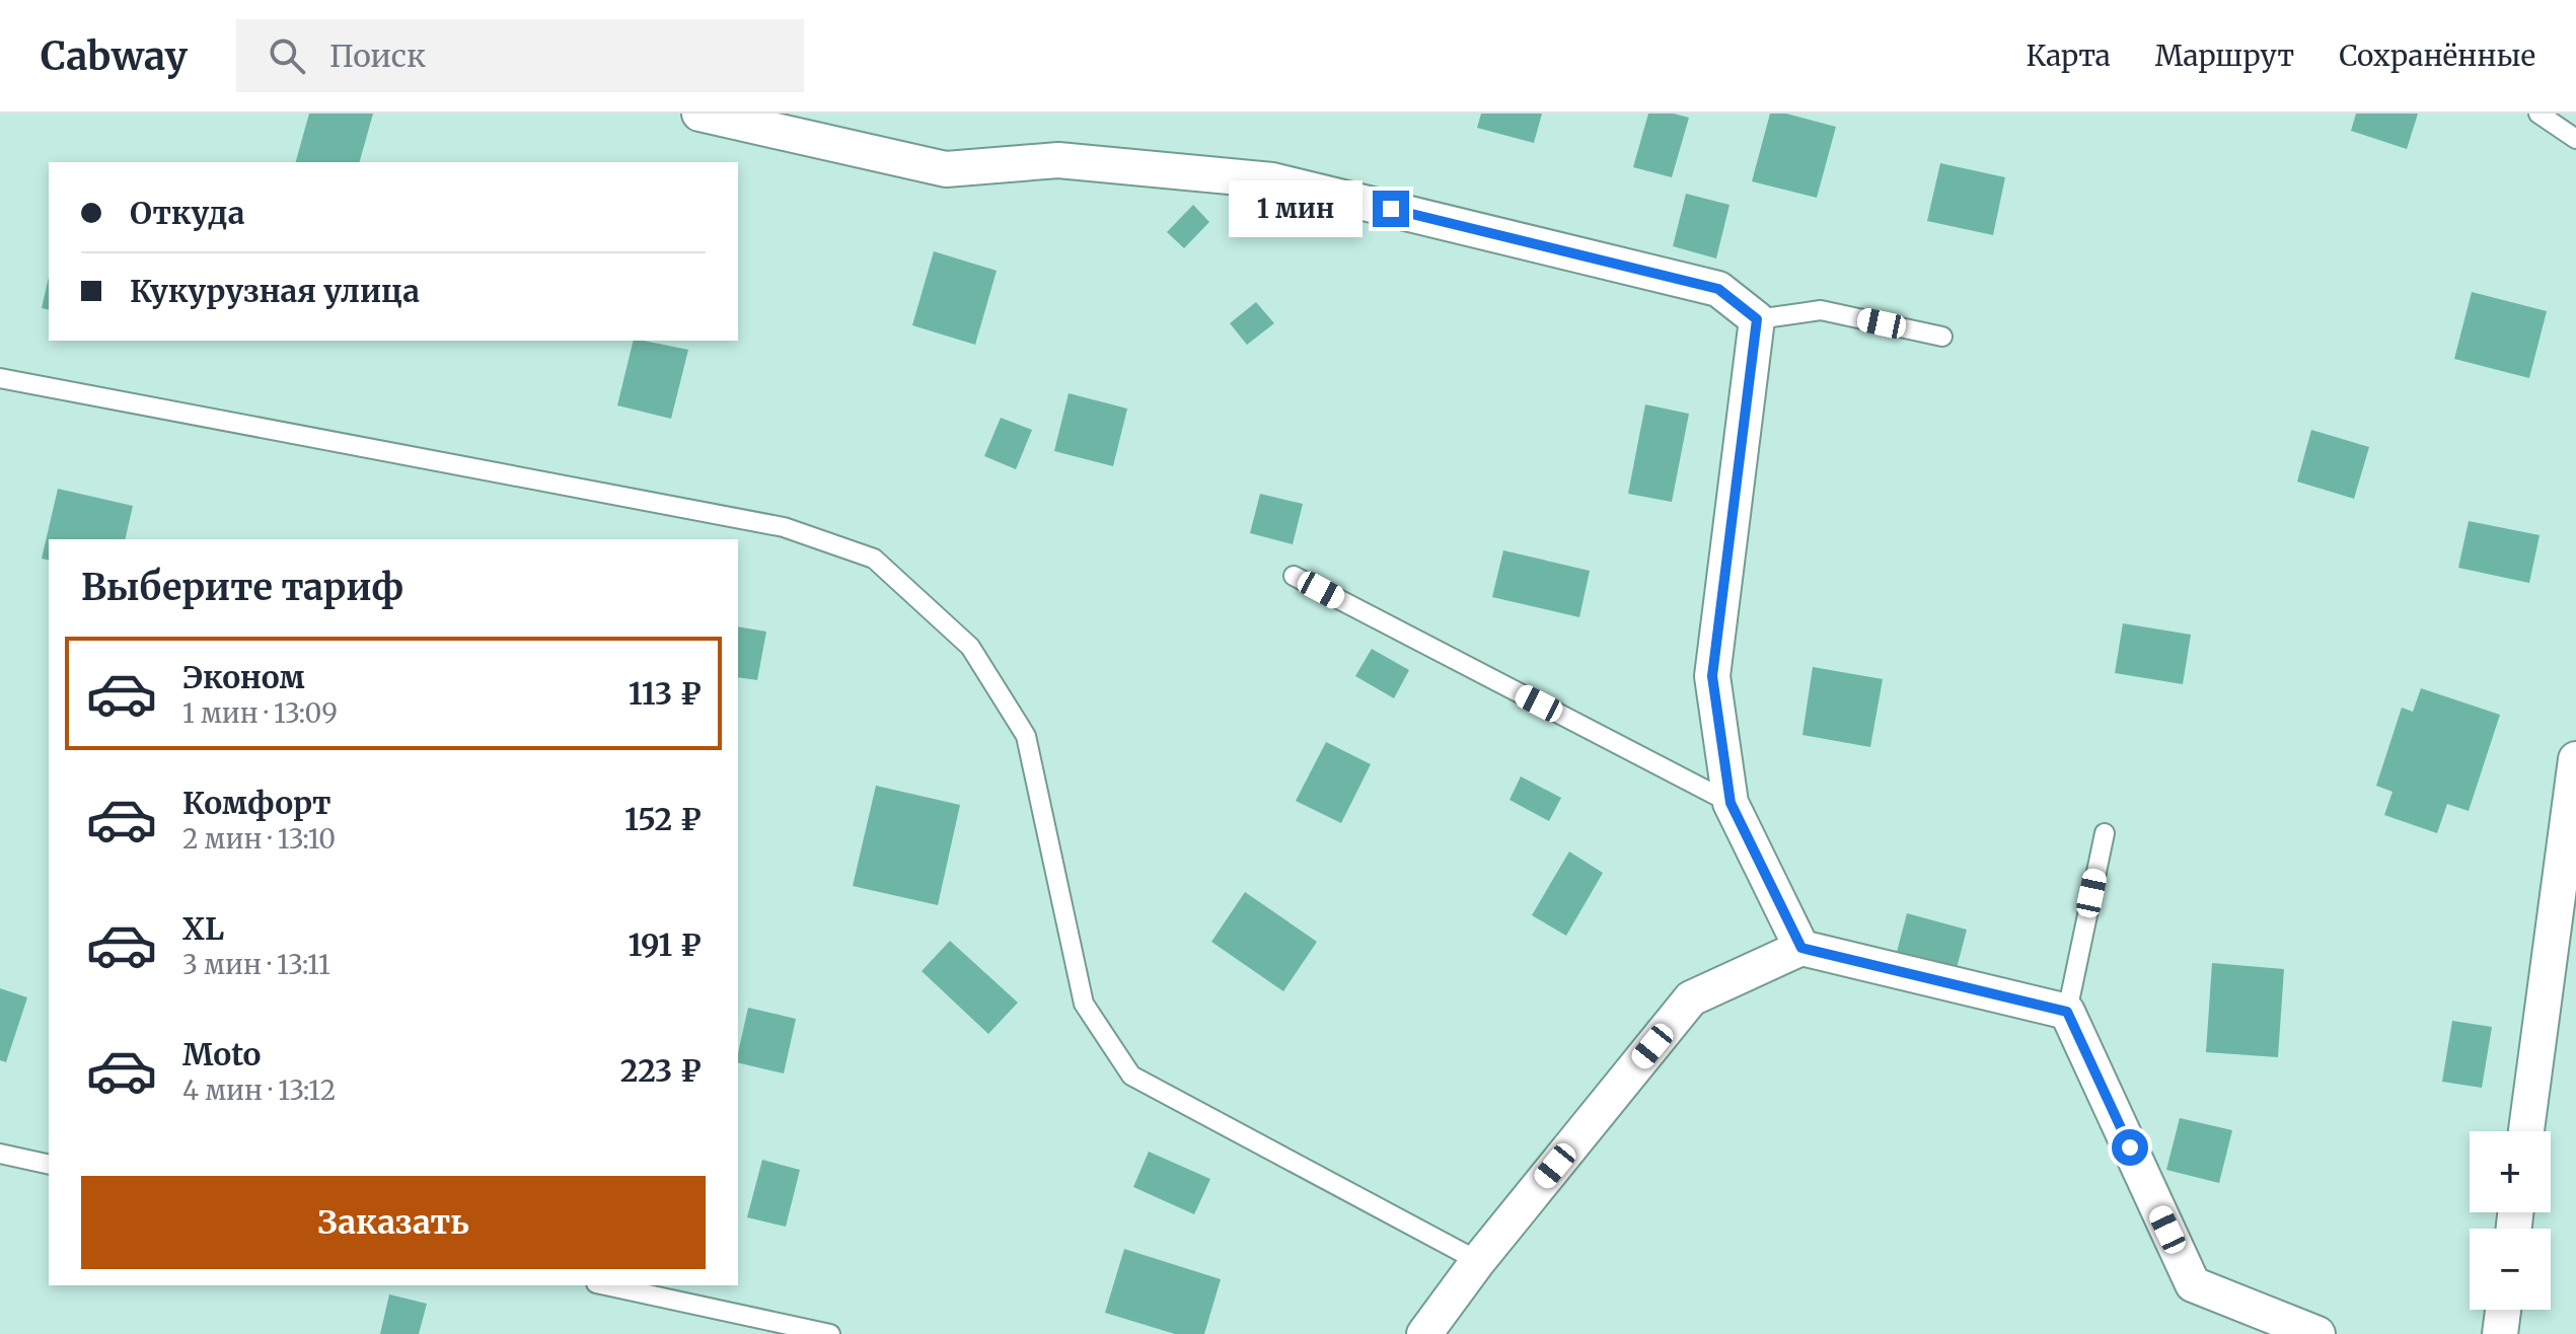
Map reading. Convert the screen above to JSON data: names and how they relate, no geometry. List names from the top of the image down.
{
  "page": {
    "header": "Cabway",
    "search": "Поиск",
    "nav": ["Карта", "Маршрут", "Сохранённые"],
    "banner": ["Откуда", "Кукурузная улица"],
    "bubble": "1 мин",
    "heading": "Выберите тариф",
    "list": [
      {
        "name": "Эконом",
        "note": "1 мин · 13:09",
        "value": "113 ₽"
      },
      {
        "name": "Комфорт",
        "note": "2 мин · 13:10",
        "value": "152 ₽"
      },
      {
        "name": "XL",
        "note": "3 мин · 13:11",
        "value": "191 ₽"
      },
      {
        "name": "Moto",
        "note": "4 мин · 13:12",
        "value": "223 ₽"
      }
    ],
    "map_buttons": ["+", "−"],
    "buttons": "Заказать"
  }
}
